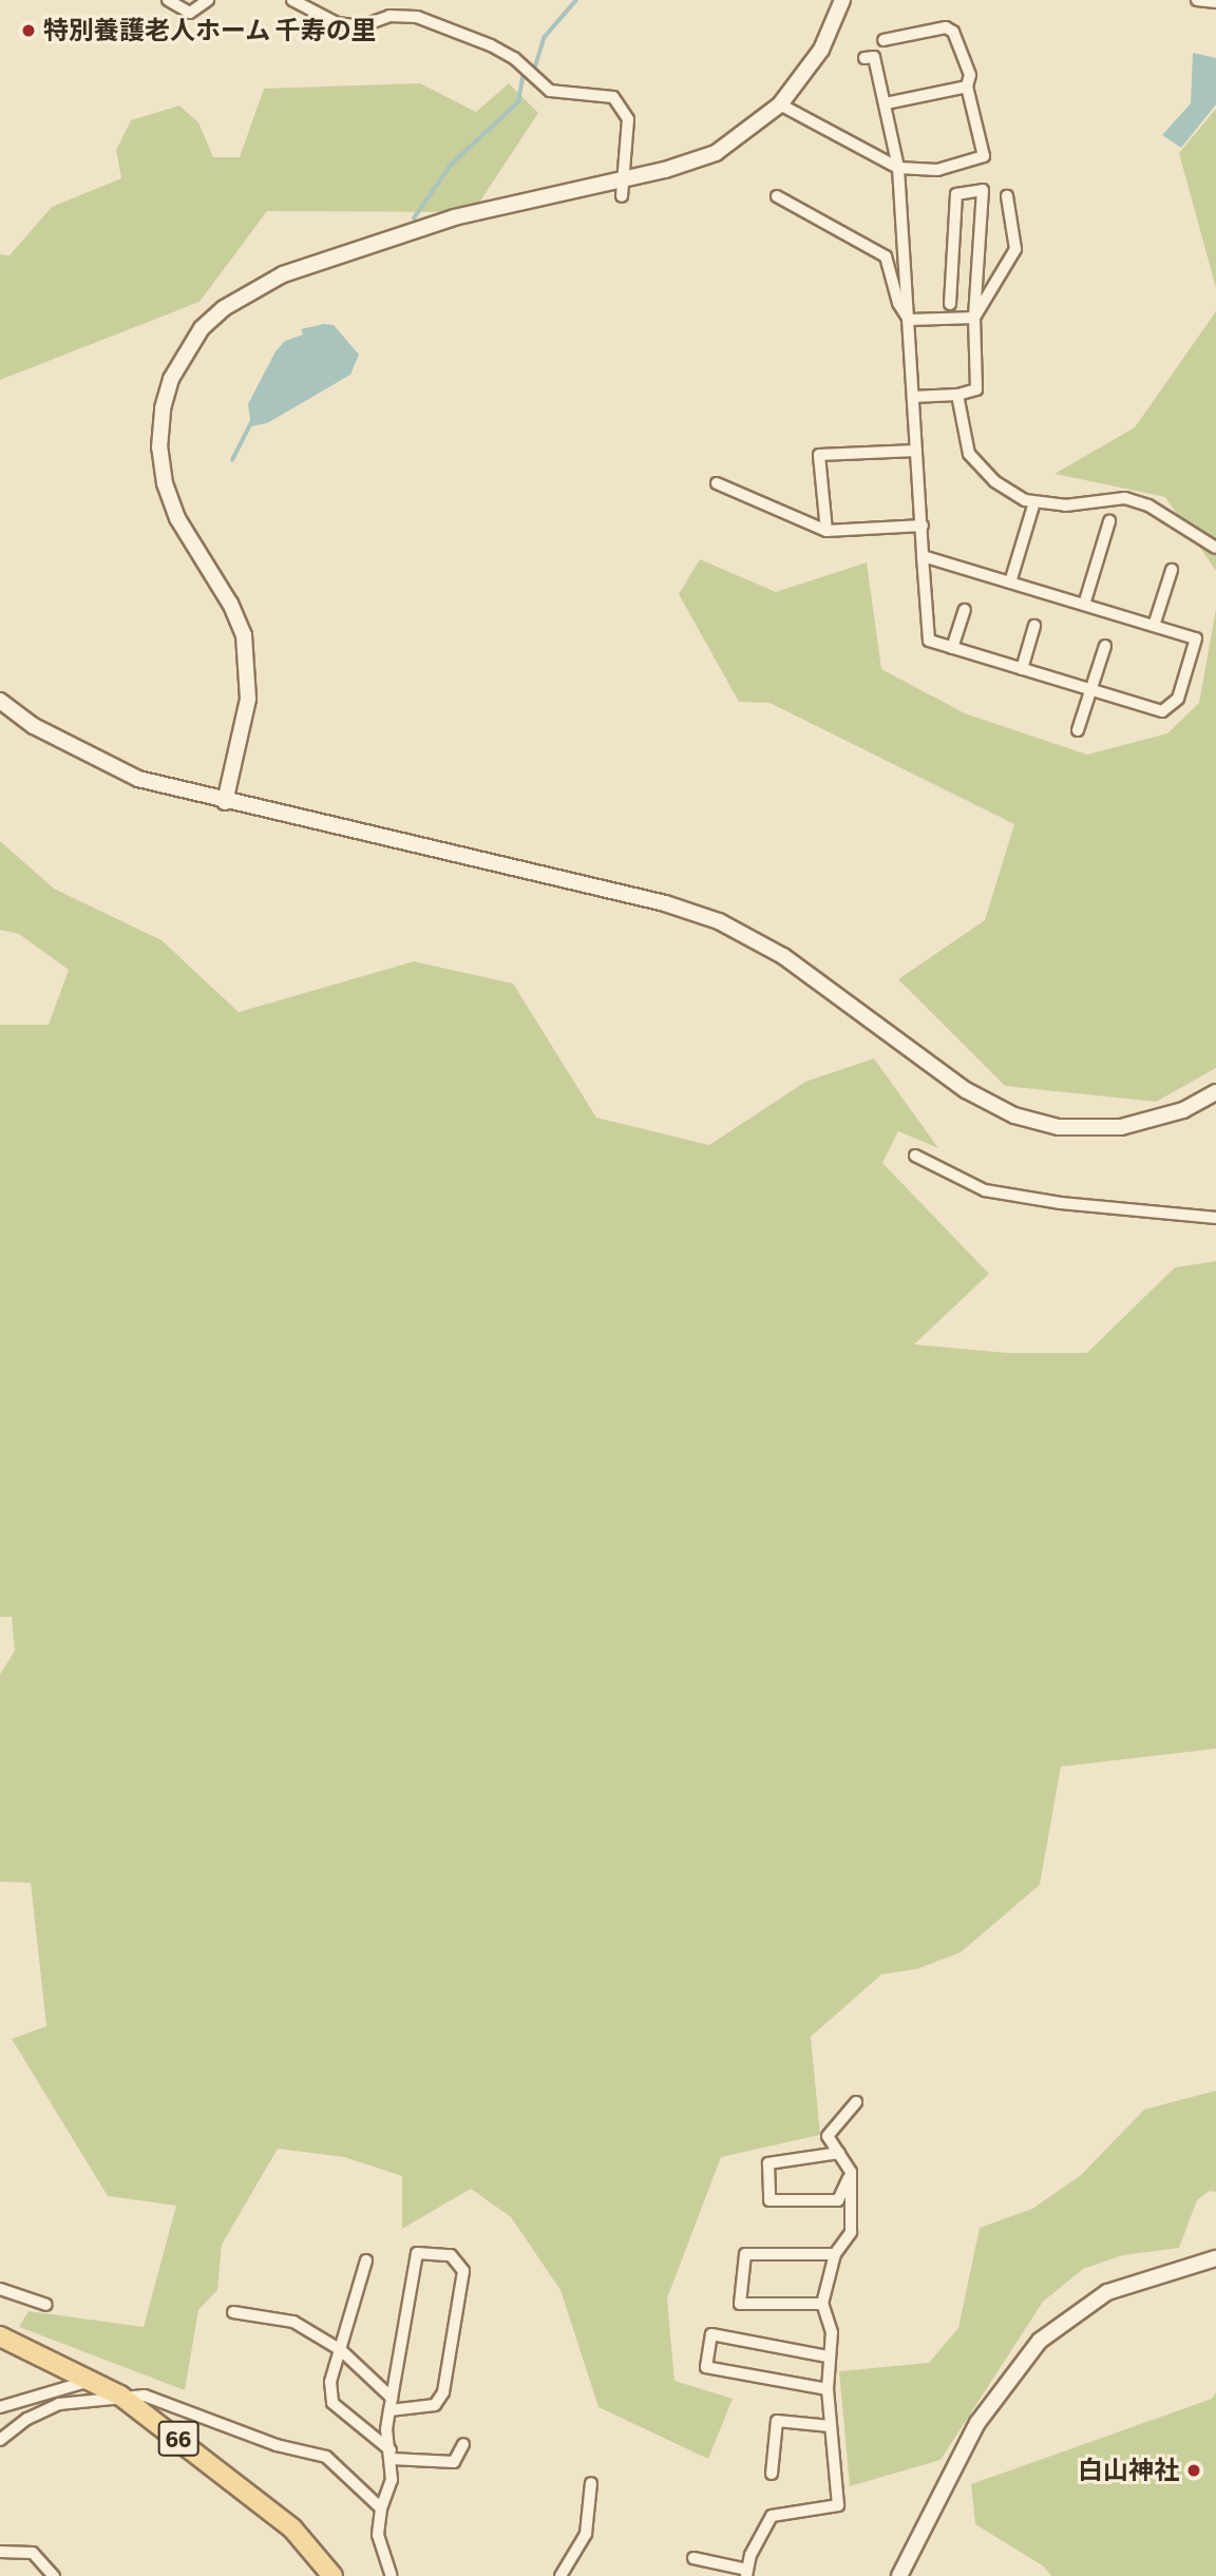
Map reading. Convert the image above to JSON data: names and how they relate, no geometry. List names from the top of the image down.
{
  "streets": {
    "main road": ["66"]
  },
  "places": ["特別養護老人ホーム 千寿の里", "白山神社"]
}
